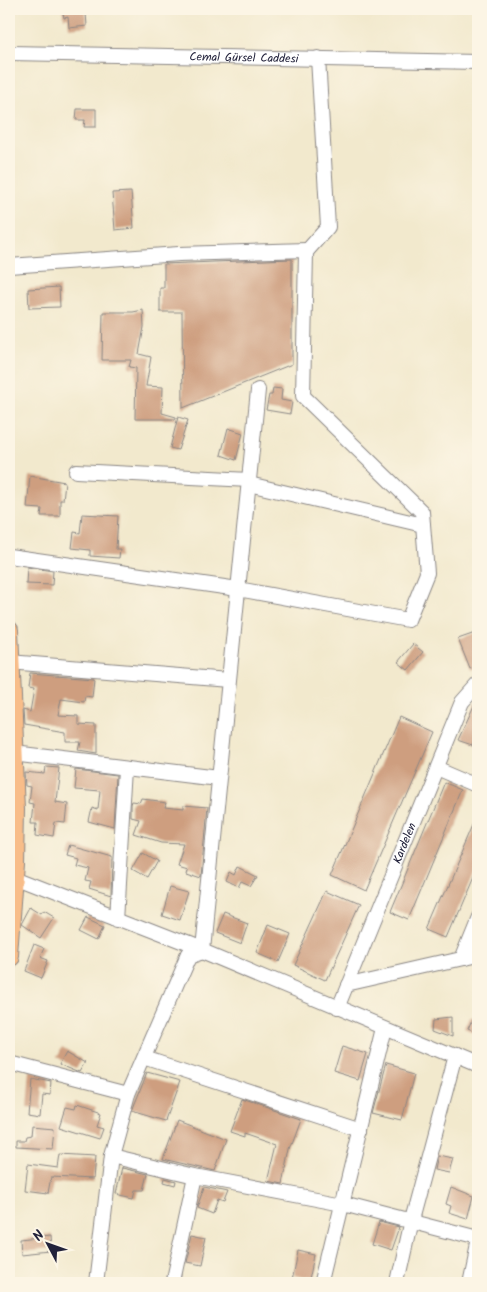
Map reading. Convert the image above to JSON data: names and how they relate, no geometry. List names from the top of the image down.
{
  "streets": {
    "street": ["Cemal Gürsel Caddesi", "Kardelen"]
  },
  "north": "top left"
}
